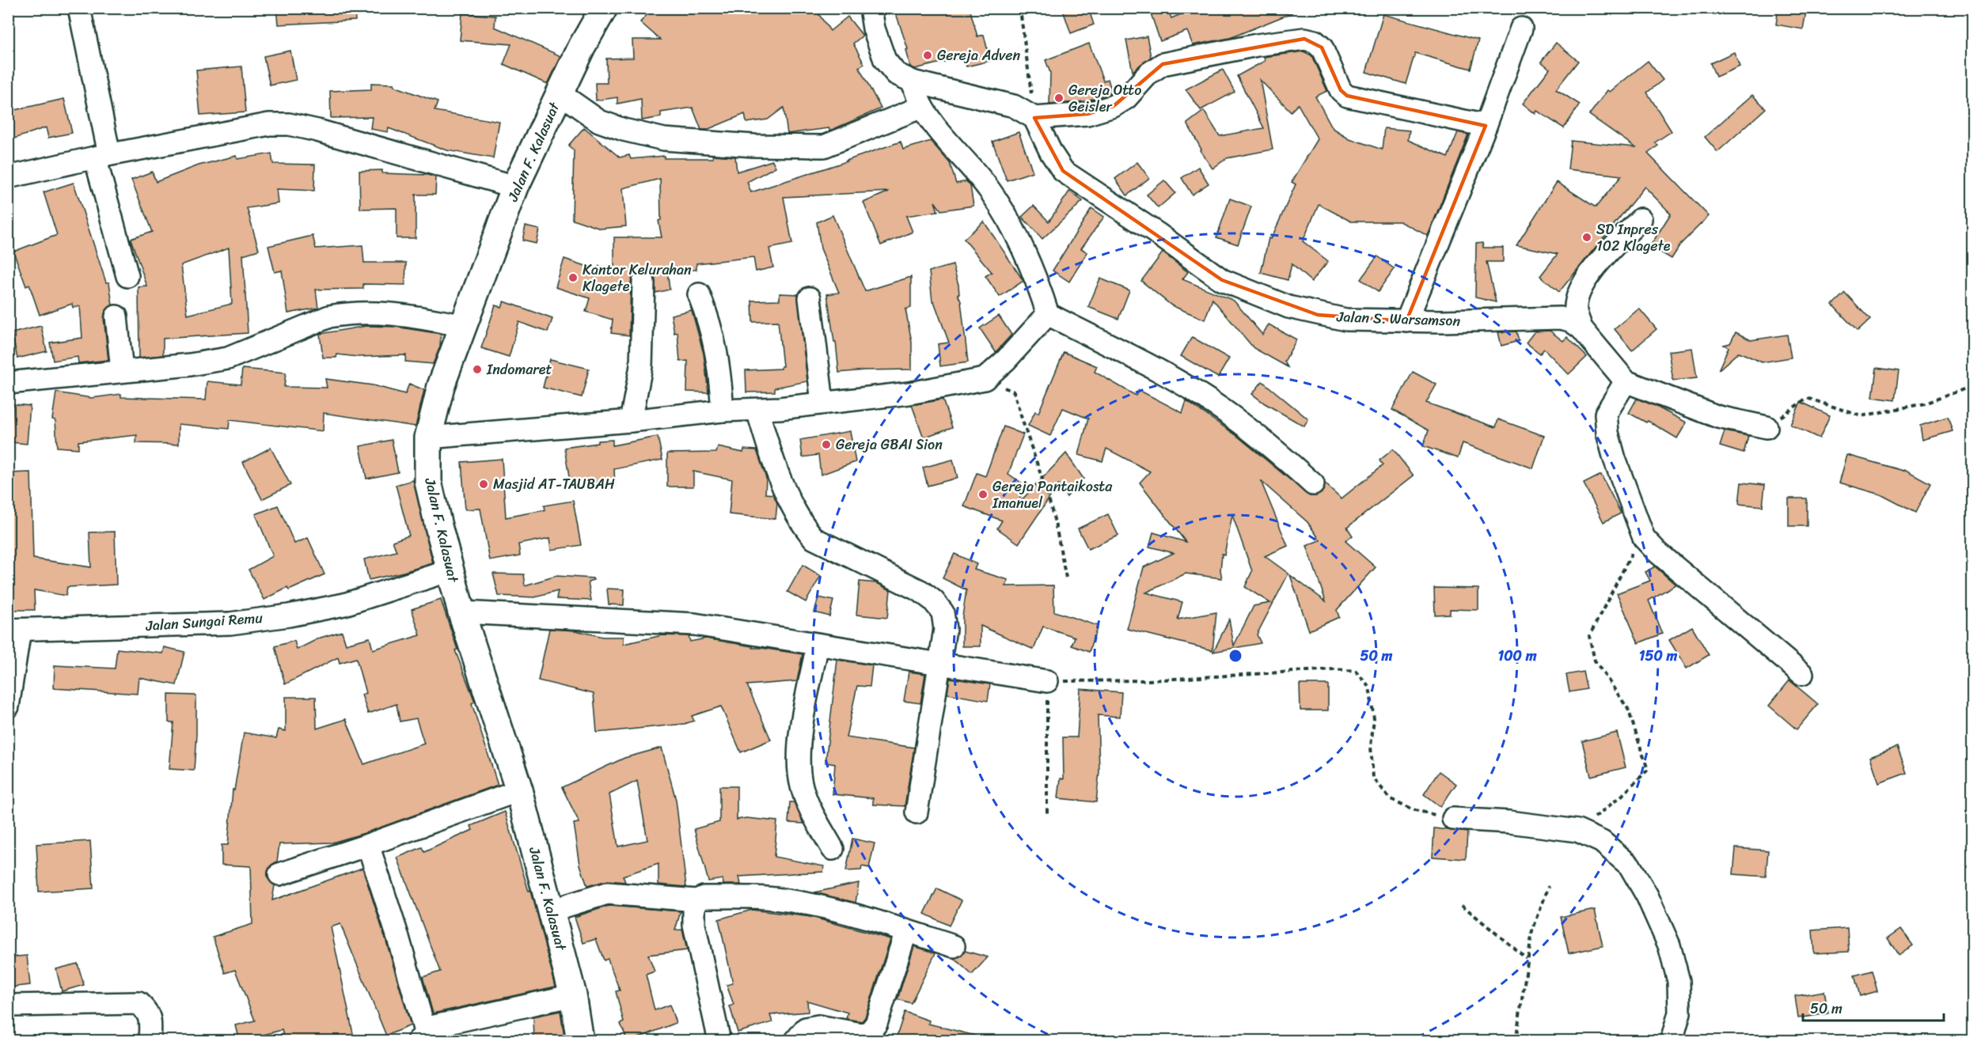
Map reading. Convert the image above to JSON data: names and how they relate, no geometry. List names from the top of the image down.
{
  "streets": {
    "street": ["Jalan F. Kalasuat", "Jalan S. Warsamson", "Jalan Sungai Remu"]
  },
  "crossings": [
    ["Jalan F. Kalasuat", "Jalan Sungai Remu"]
  ],
  "places": [
    "Gereja Adven",
    "Gereja Otto Geisler",
    "SD Inpres 102 Klagete",
    "Kantor Kelurahan Klagete",
    "Indomaret",
    "Gereja GBAI Sion",
    "Masjid AT-TAUBAH",
    "Gereja Pantaikosta Imanuel"
  ],
  "scale_bar": "50 m",
  "rings": ["50 m", "100 m", "150 m"]
}
